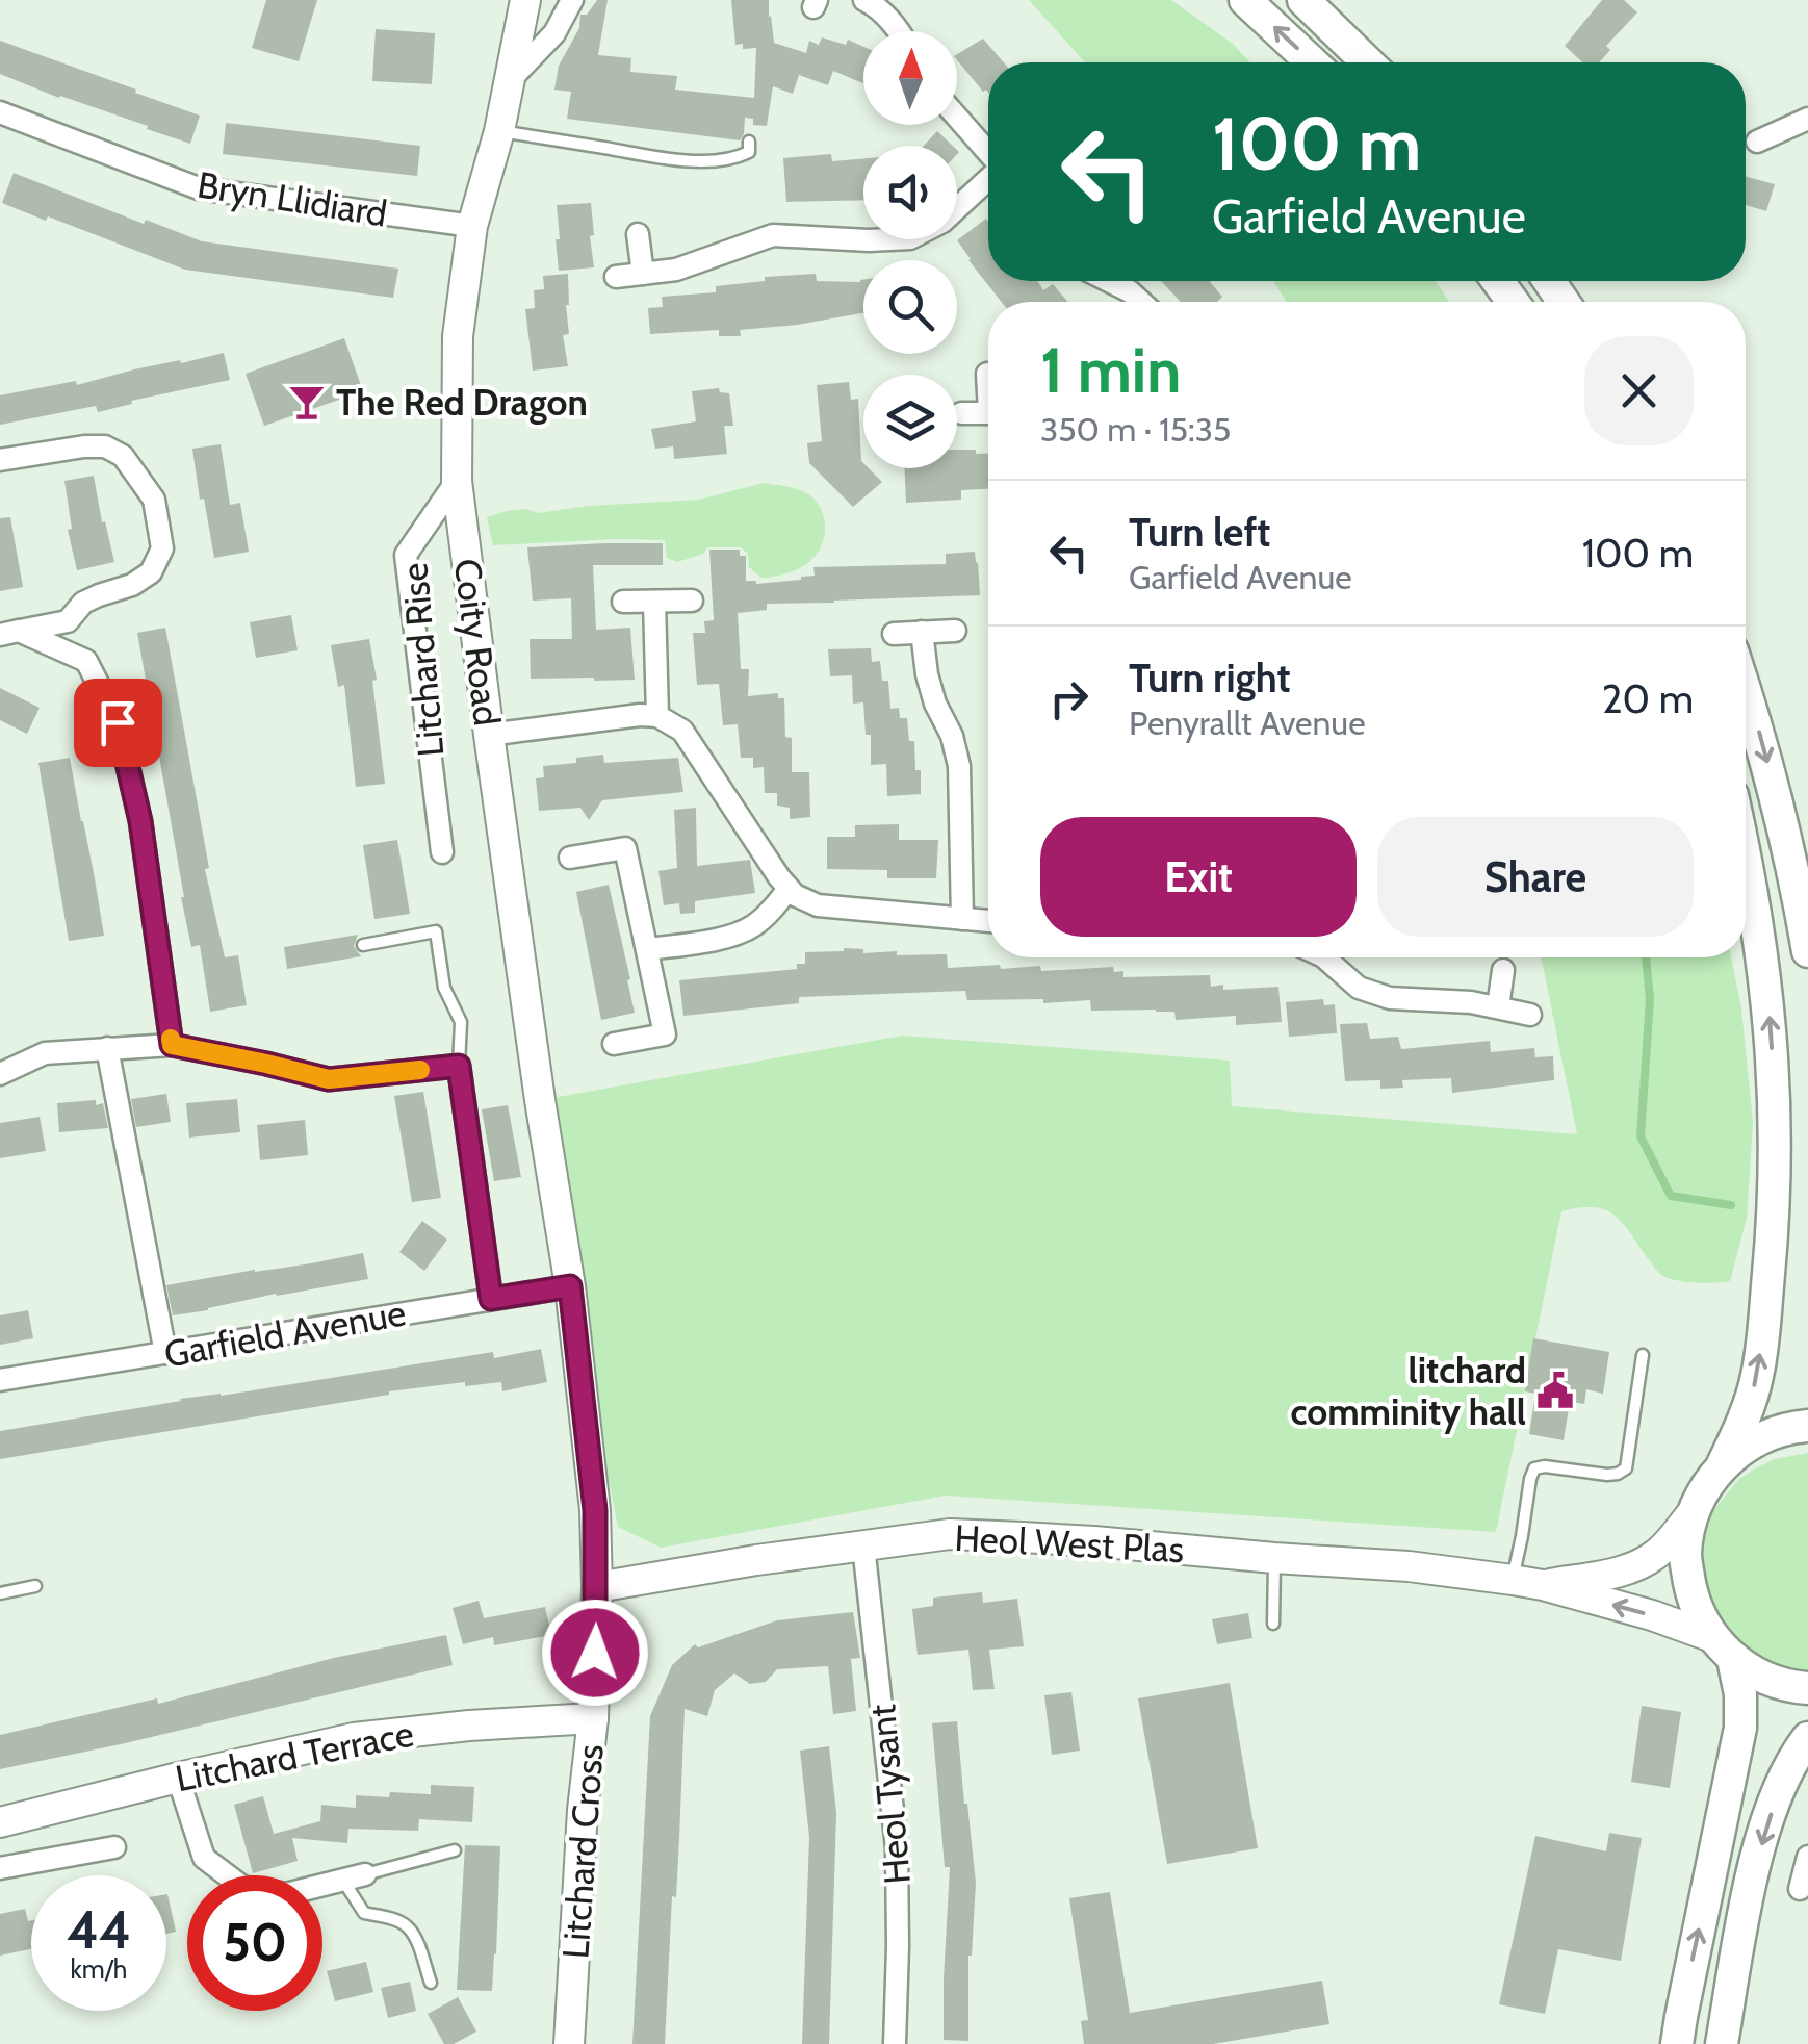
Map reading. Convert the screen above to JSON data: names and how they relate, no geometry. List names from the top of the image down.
{
  "streets": {
    "main road": [
      "Coity Road",
      "Heol West Plas",
      "Litchard Terrace",
      "Litchard Cross"
    ],
    "street": [
      "Bryn Llidiard",
      "Litchard Rise",
      "Garfield Avenue",
      "Heol Tysant"
    ]
  },
  "crossings": [
    ["Bryn Llidiard", "Coity Road"],
    ["Coity Road", "Litchard Rise"],
    ["Coity Road", "Garfield Avenue"],
    ["Coity Road", "Litchard Cross"],
    ["Garfield Avenue", "Litchard Cross"],
    ["Heol West Plas", "Heol Tysant"],
    ["Heol West Plas", "Litchard Cross"],
    ["Litchard Terrace", "Litchard Cross"]
  ],
  "places": {
    "bar": ["The Red Dragon"],
    "public building": ["litchard comminity hall"]
  },
  "north": "top",
  "page": {
    "turn": ["100 m", "Garfield Avenue"],
    "heading": ["1 min", "350 m · 15:35"],
    "list": [
      {
        "name": "Turn left",
        "note": "Garfield Avenue",
        "value": "100 m"
      },
      {
        "name": "Turn right",
        "note": "Penyrallt Avenue",
        "value": "20 m"
      }
    ],
    "buttons": ["Exit", "Share"],
    "speed": "44 km/h",
    "limit": "50"
  }
}
